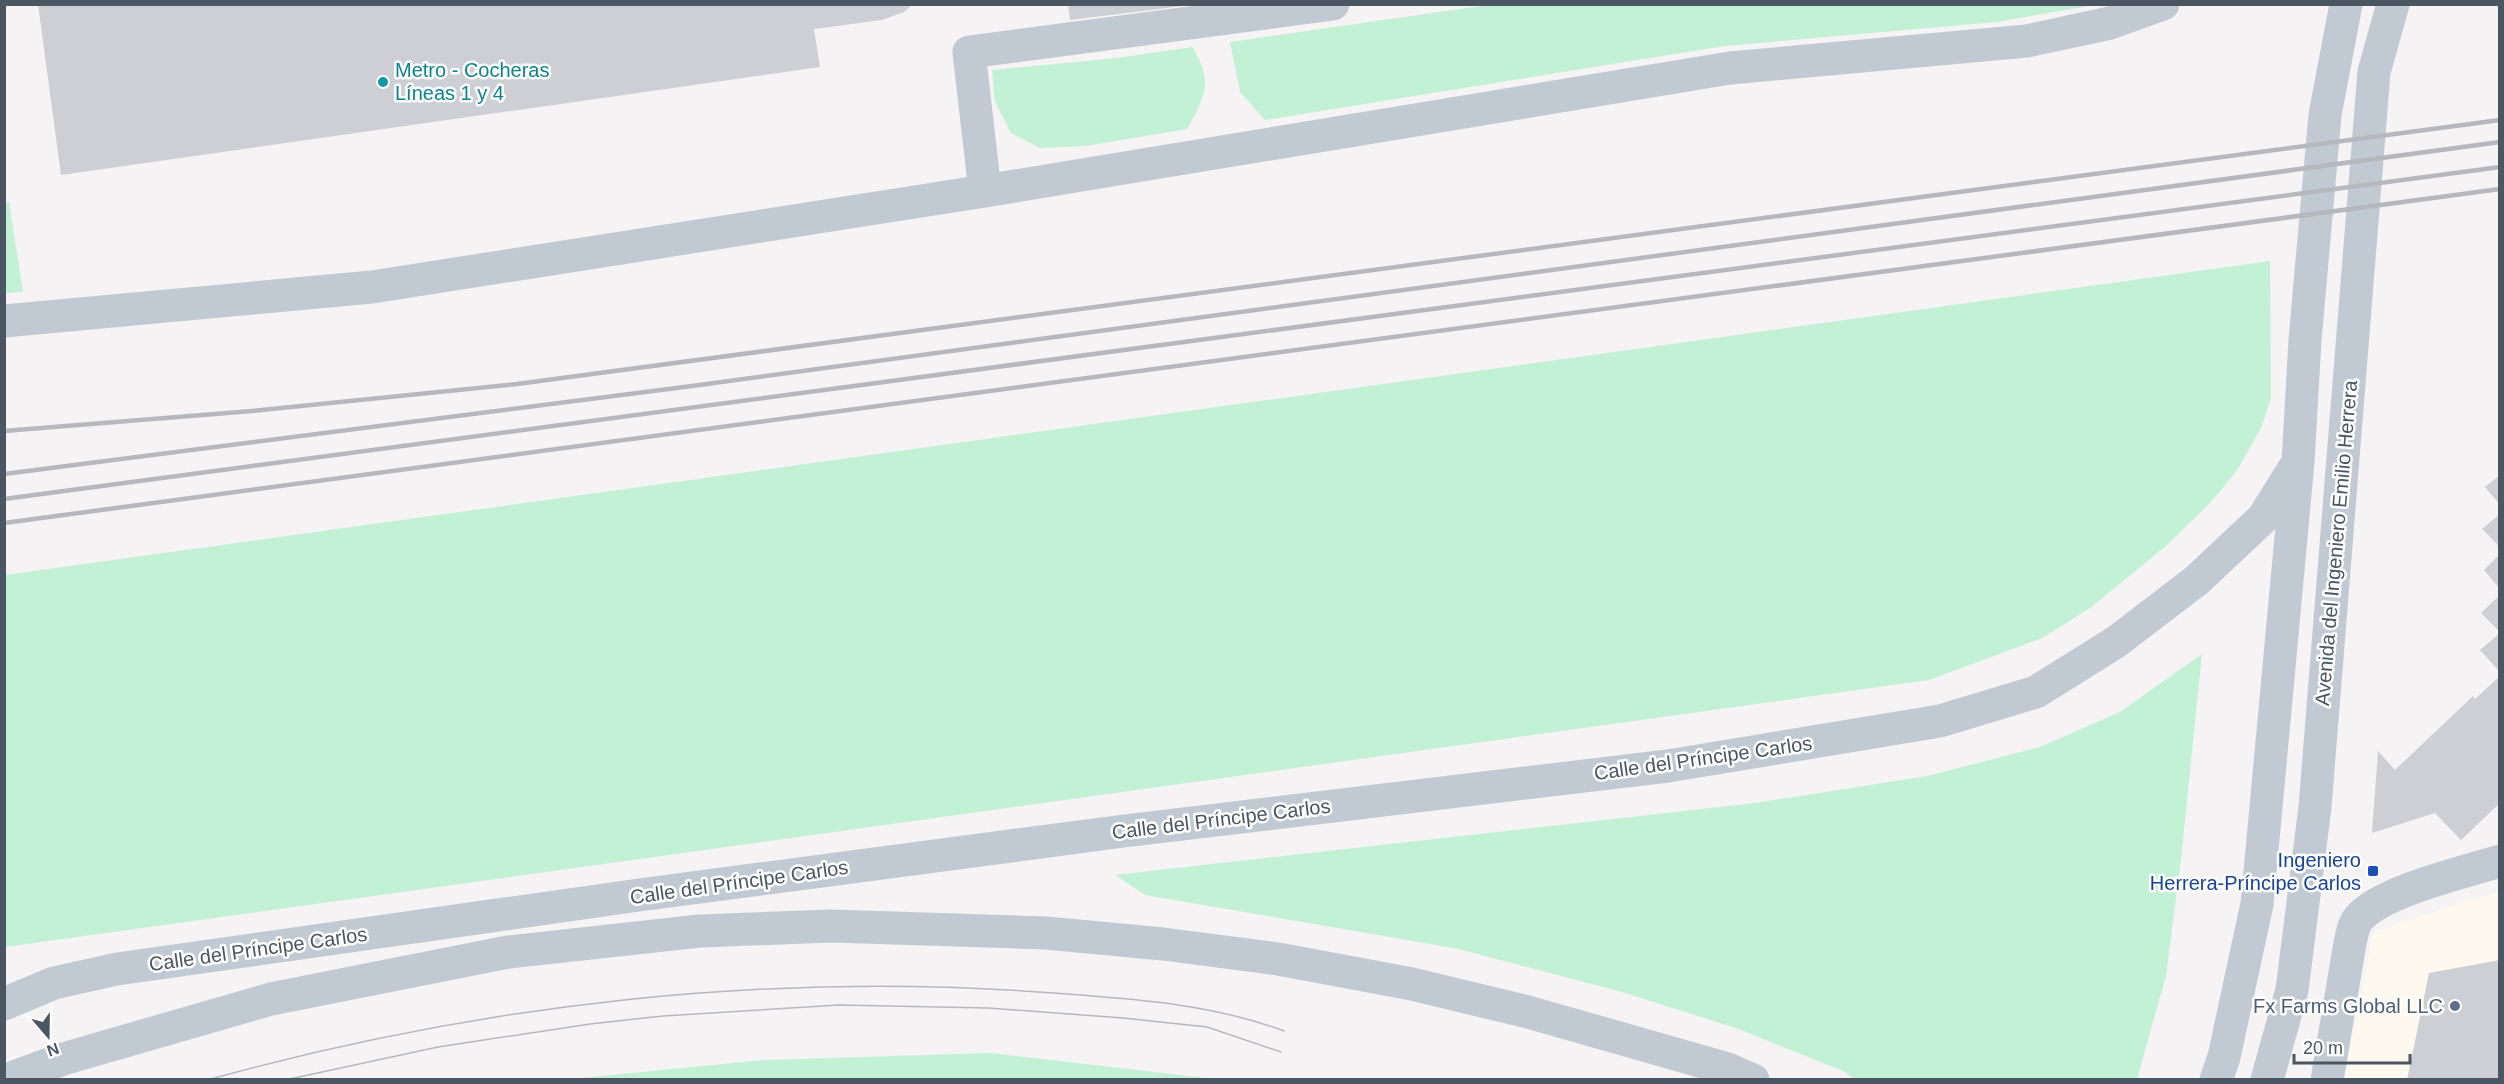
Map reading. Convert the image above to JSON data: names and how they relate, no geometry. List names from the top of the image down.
{
  "streets": {
    "street": ["Avenida del Ingeniero Emilio Herrera", "Calle del Príncipe Carlos"]
  },
  "places": {
    "other": ["Metro - Cocheras Líneas 1 y 4", "Fx Farms Global LLC"],
    "transit": ["Ingeniero Herrera-Príncipe Carlos"]
  },
  "scale_bar": "20 m",
  "north": "bottom"
}
